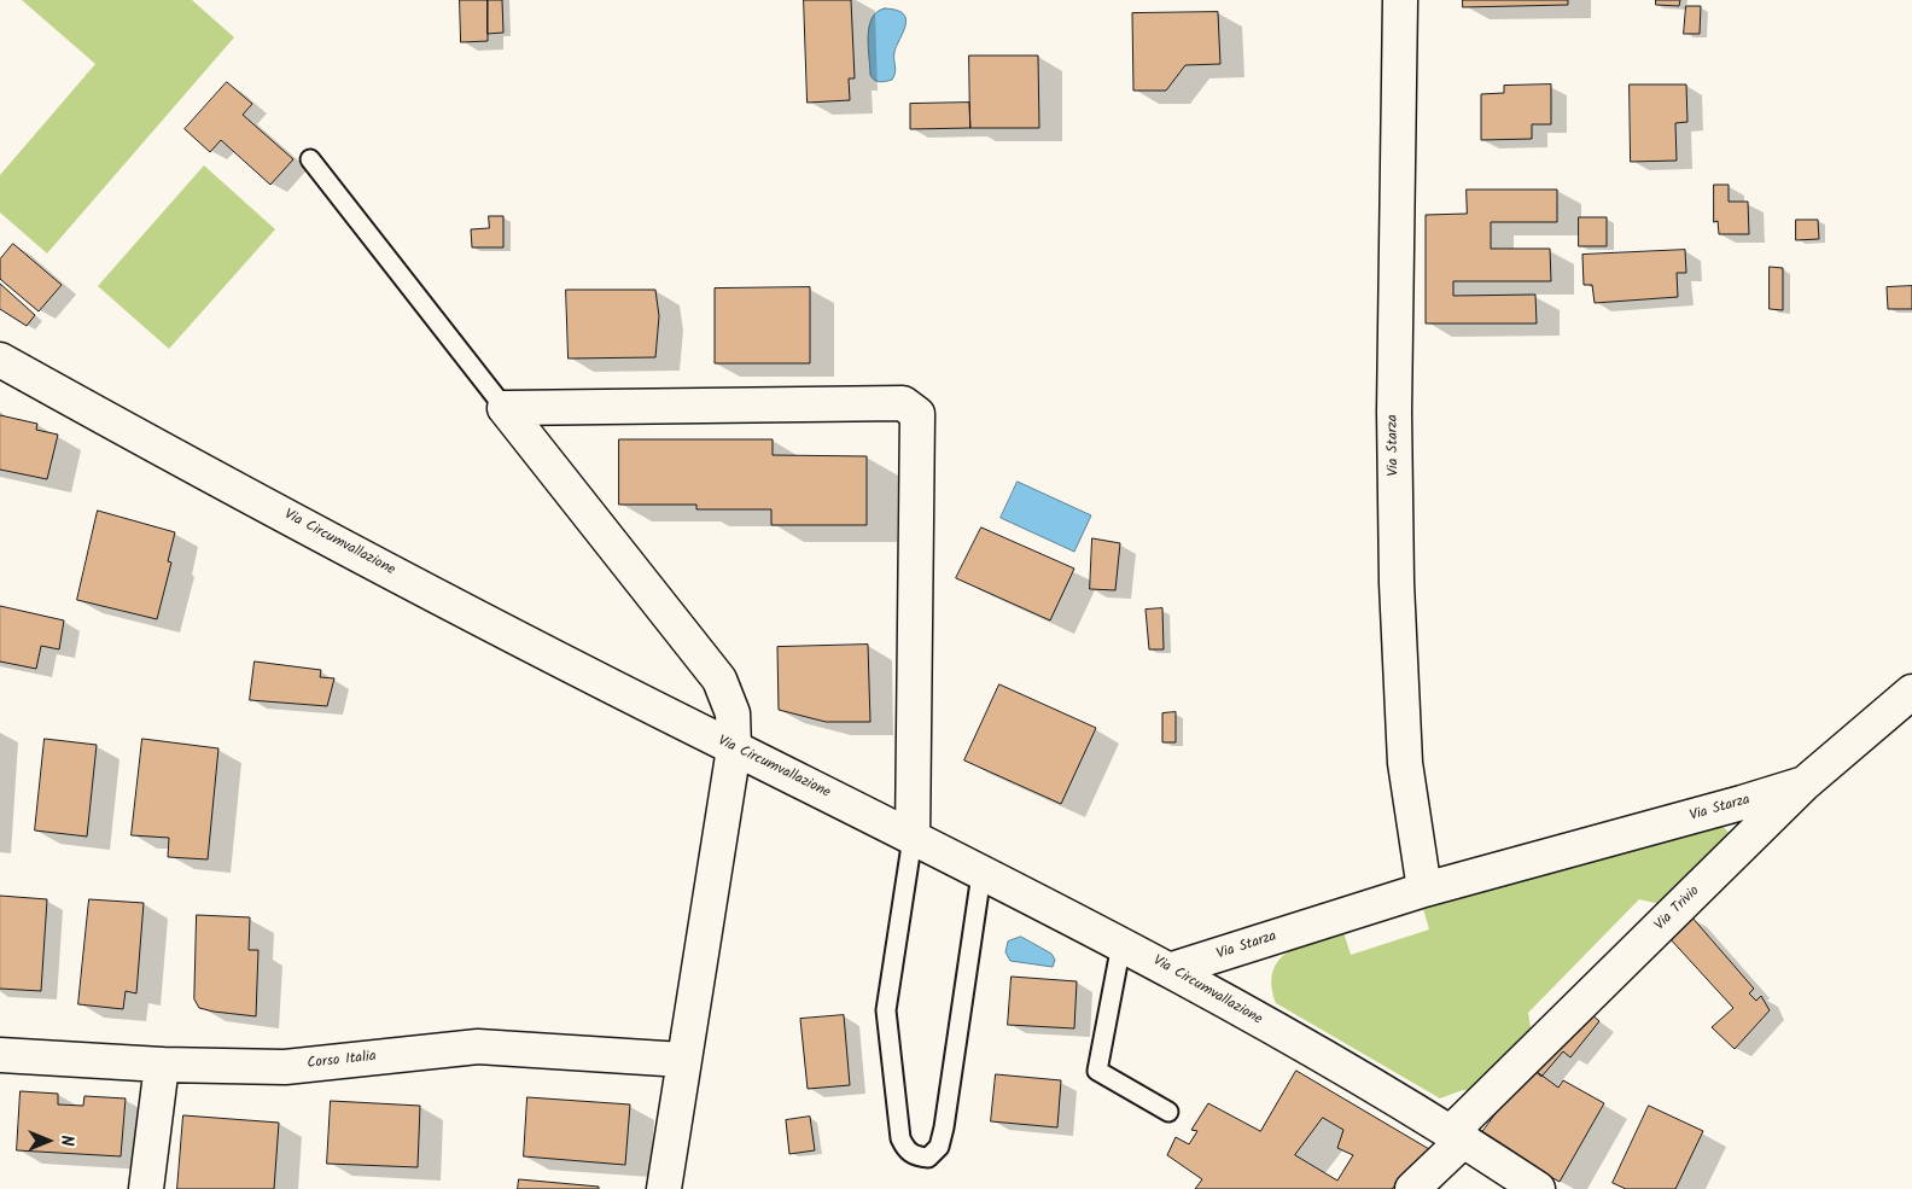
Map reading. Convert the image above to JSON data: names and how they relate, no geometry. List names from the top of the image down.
{
  "streets": {
    "street": [
      "Via Starza",
      "Via Circumvallazione",
      "Via Trivio",
      "Corso Italia"
    ]
  },
  "crossings": [
    ["Via Starza", "Via Circumvallazione"],
    ["Via Starza", "Via Trivio"],
    ["Via Circumvallazione", "Via Trivio"]
  ],
  "north": "right"
}
